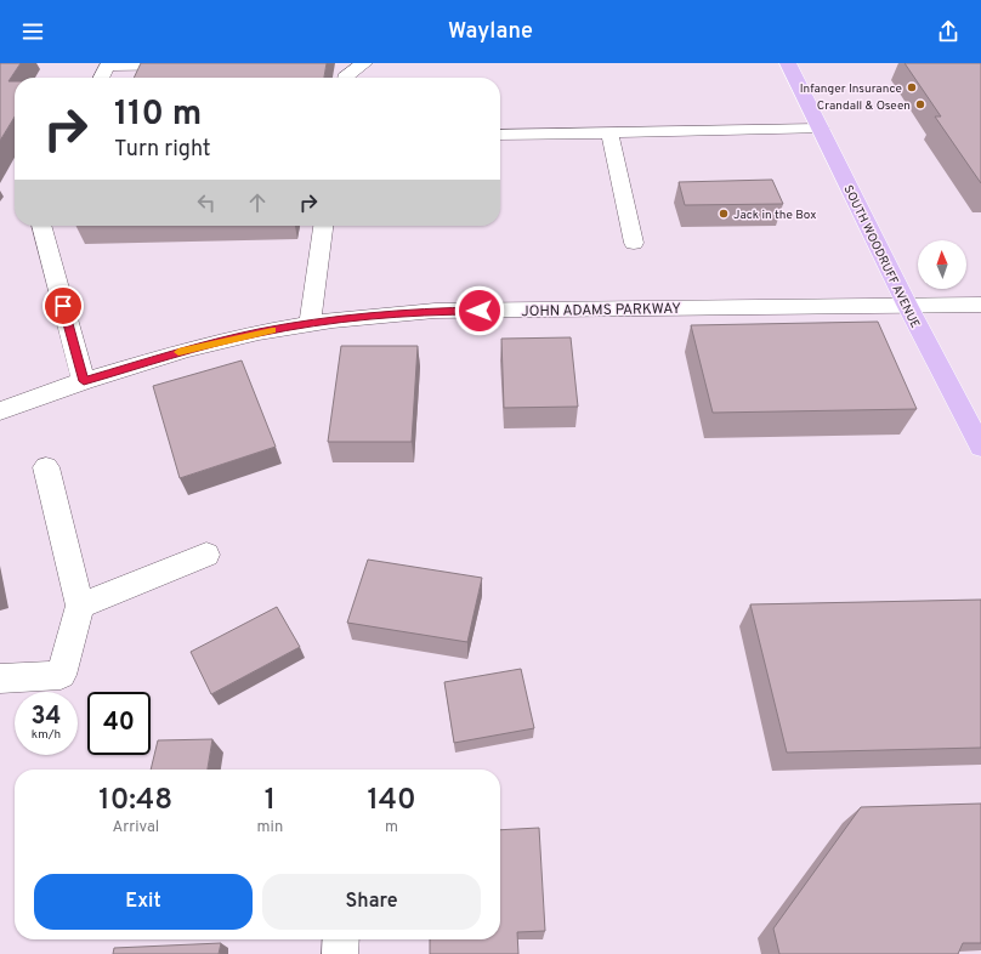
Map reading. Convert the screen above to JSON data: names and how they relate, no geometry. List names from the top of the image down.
{
  "streets": {
    "main road": ["SOUTH WOODRUFF AVENUE"],
    "street": ["JOHN ADAMS PARKWAY"]
  },
  "crossings": [
    ["SOUTH WOODRUFF AVENUE", "JOHN ADAMS PARKWAY"]
  ],
  "places": ["Infanger Insurance", "Crandall & Oseen", "Jack in the Box"],
  "north": "top",
  "page": {
    "header": "Waylane",
    "turn": ["110 m", "Turn right"],
    "speed": "34 km/h",
    "limit": "40",
    "eta": [
      "10:48",
      "Arrival",
      "1",
      "min",
      "140",
      "m"
    ],
    "buttons": ["Exit", "Share"]
  }
}
